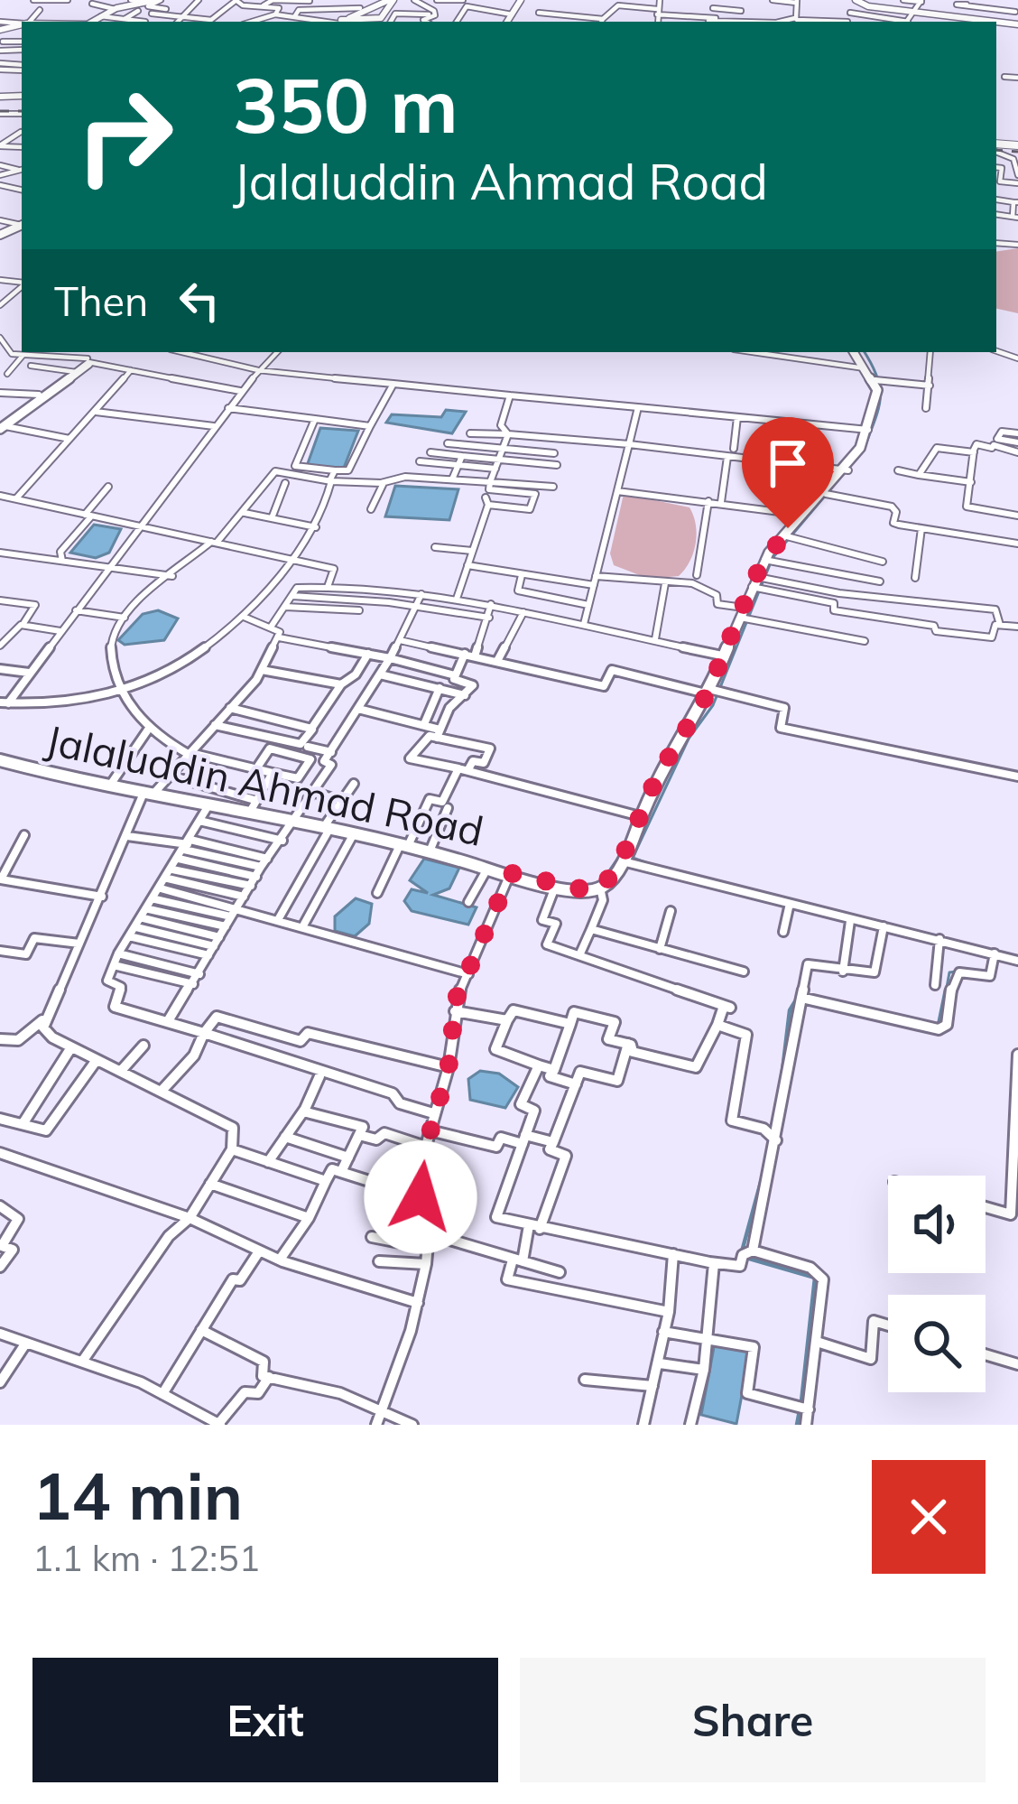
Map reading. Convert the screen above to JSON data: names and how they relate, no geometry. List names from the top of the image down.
{
  "streets": {
    "street": ["Jalaluddin Ahmad Road"]
  },
  "page": {
    "turn": ["350 m", "Jalaluddin Ahmad Road"],
    "then": "Then",
    "heading": ["14 min", "1.1 km · 12:51"],
    "buttons": ["Exit", "Share"]
  }
}
